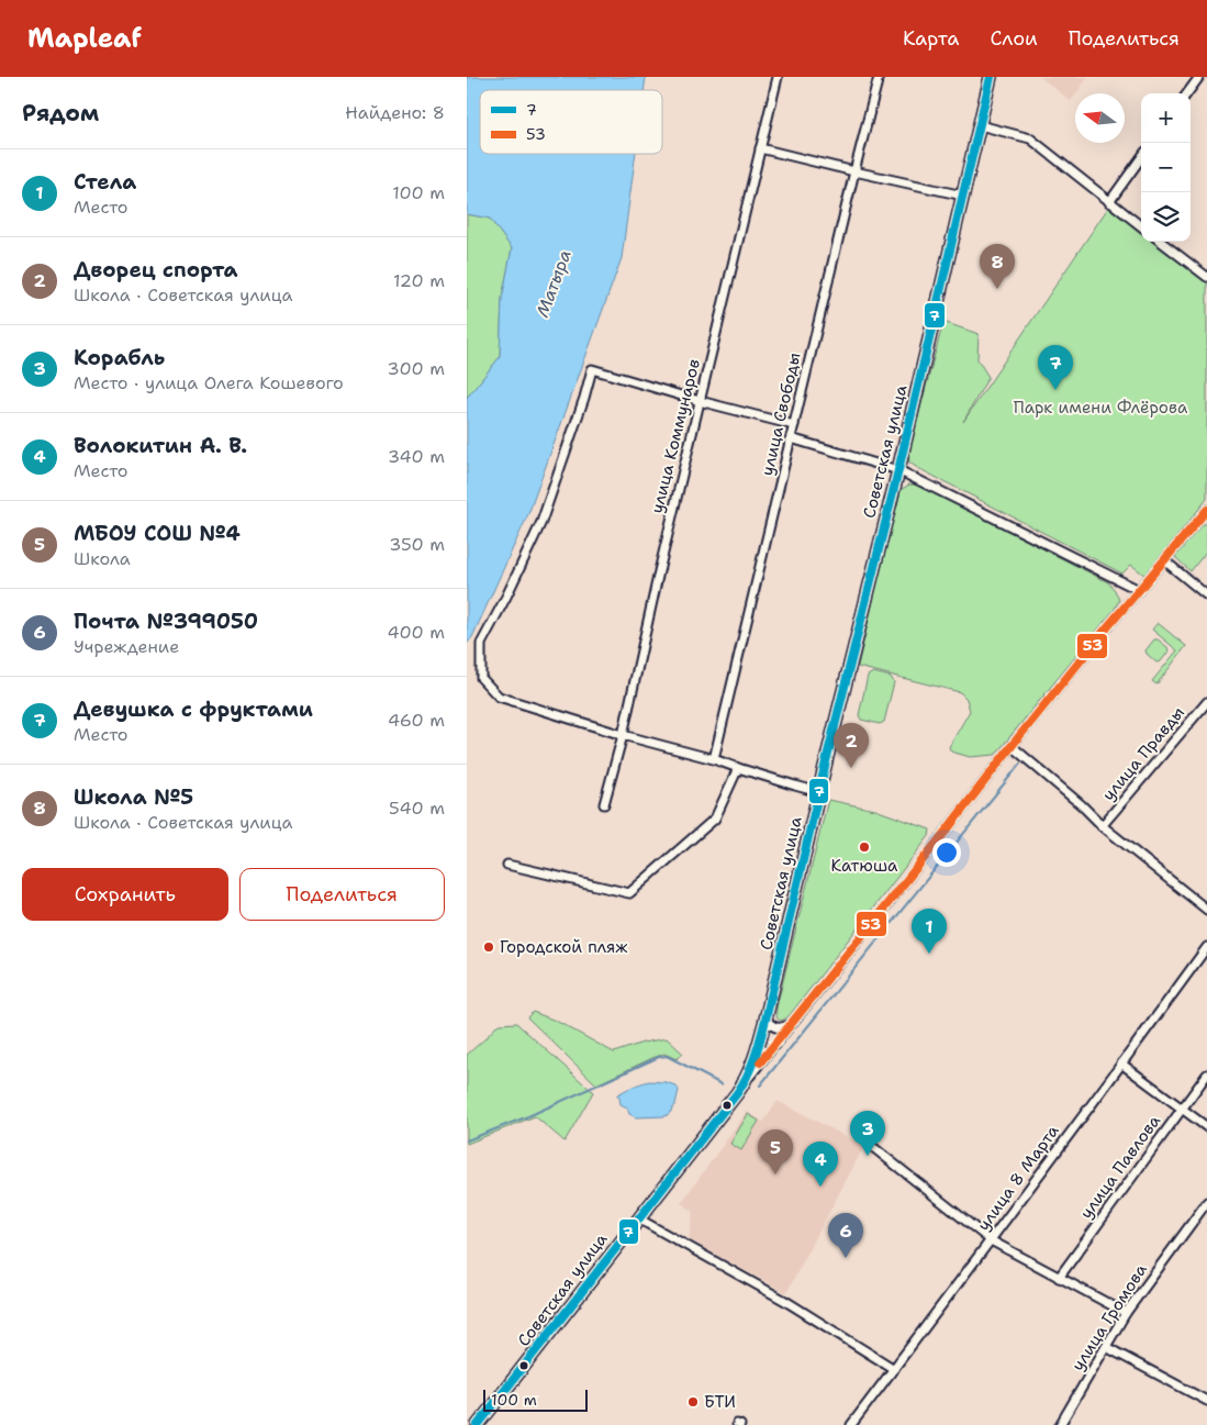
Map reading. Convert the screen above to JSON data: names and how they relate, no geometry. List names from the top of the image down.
{
  "streets": {
    "main road": ["Советская улица"],
    "street": [
      "улица Свободы",
      "улица Коммунаров",
      "улица Правды",
      "улица Павлова",
      "улица 8 Марта",
      "улица Громова"
    ]
  },
  "water": ["Матыра"],
  "parks": ["Парк имени Флёрова"],
  "places": ["Катюша", "Городской пляж", "БТИ"],
  "lines": ["transit line 7", "transit line 53"],
  "legend": ["7", "53"],
  "scale_bar": "100 m",
  "north": "left",
  "page": {
    "header": "Mapleaf",
    "nav": ["Карта", "Слои", "Поделиться"],
    "heading": ["Рядом", "Найдено: 8"],
    "map_buttons": ["+", "−"],
    "list": [
      {
        "mark": "1",
        "name": "Стела",
        "note": "Место",
        "value": "100 m"
      },
      {
        "mark": "2",
        "name": "Дворец спорта",
        "note": "Школа · Советская улица",
        "value": "120 m"
      },
      {
        "mark": "3",
        "name": "Корабль",
        "note": "Место · улица Олега Кошевого",
        "value": "300 m"
      },
      {
        "mark": "4",
        "name": "Волокитин А. В.",
        "note": "Место",
        "value": "340 m"
      },
      {
        "mark": "5",
        "name": "МБОУ СОШ №4",
        "note": "Школа",
        "value": "350 m"
      },
      {
        "mark": "6",
        "name": "Почта №399050",
        "note": "Учреждение",
        "value": "400 m"
      },
      {
        "mark": "7",
        "name": "Девушка с фруктами",
        "note": "Место",
        "value": "460 m"
      },
      {
        "mark": "8",
        "name": "Школа №5",
        "note": "Школа · Советская улица",
        "value": "540 m"
      }
    ],
    "pins": [
      "8",
      "7",
      "2",
      "1",
      "3",
      "5",
      "4",
      "6"
    ],
    "buttons": ["Сохранить", "Поделиться"],
    "scale": "100 m"
  }
}
